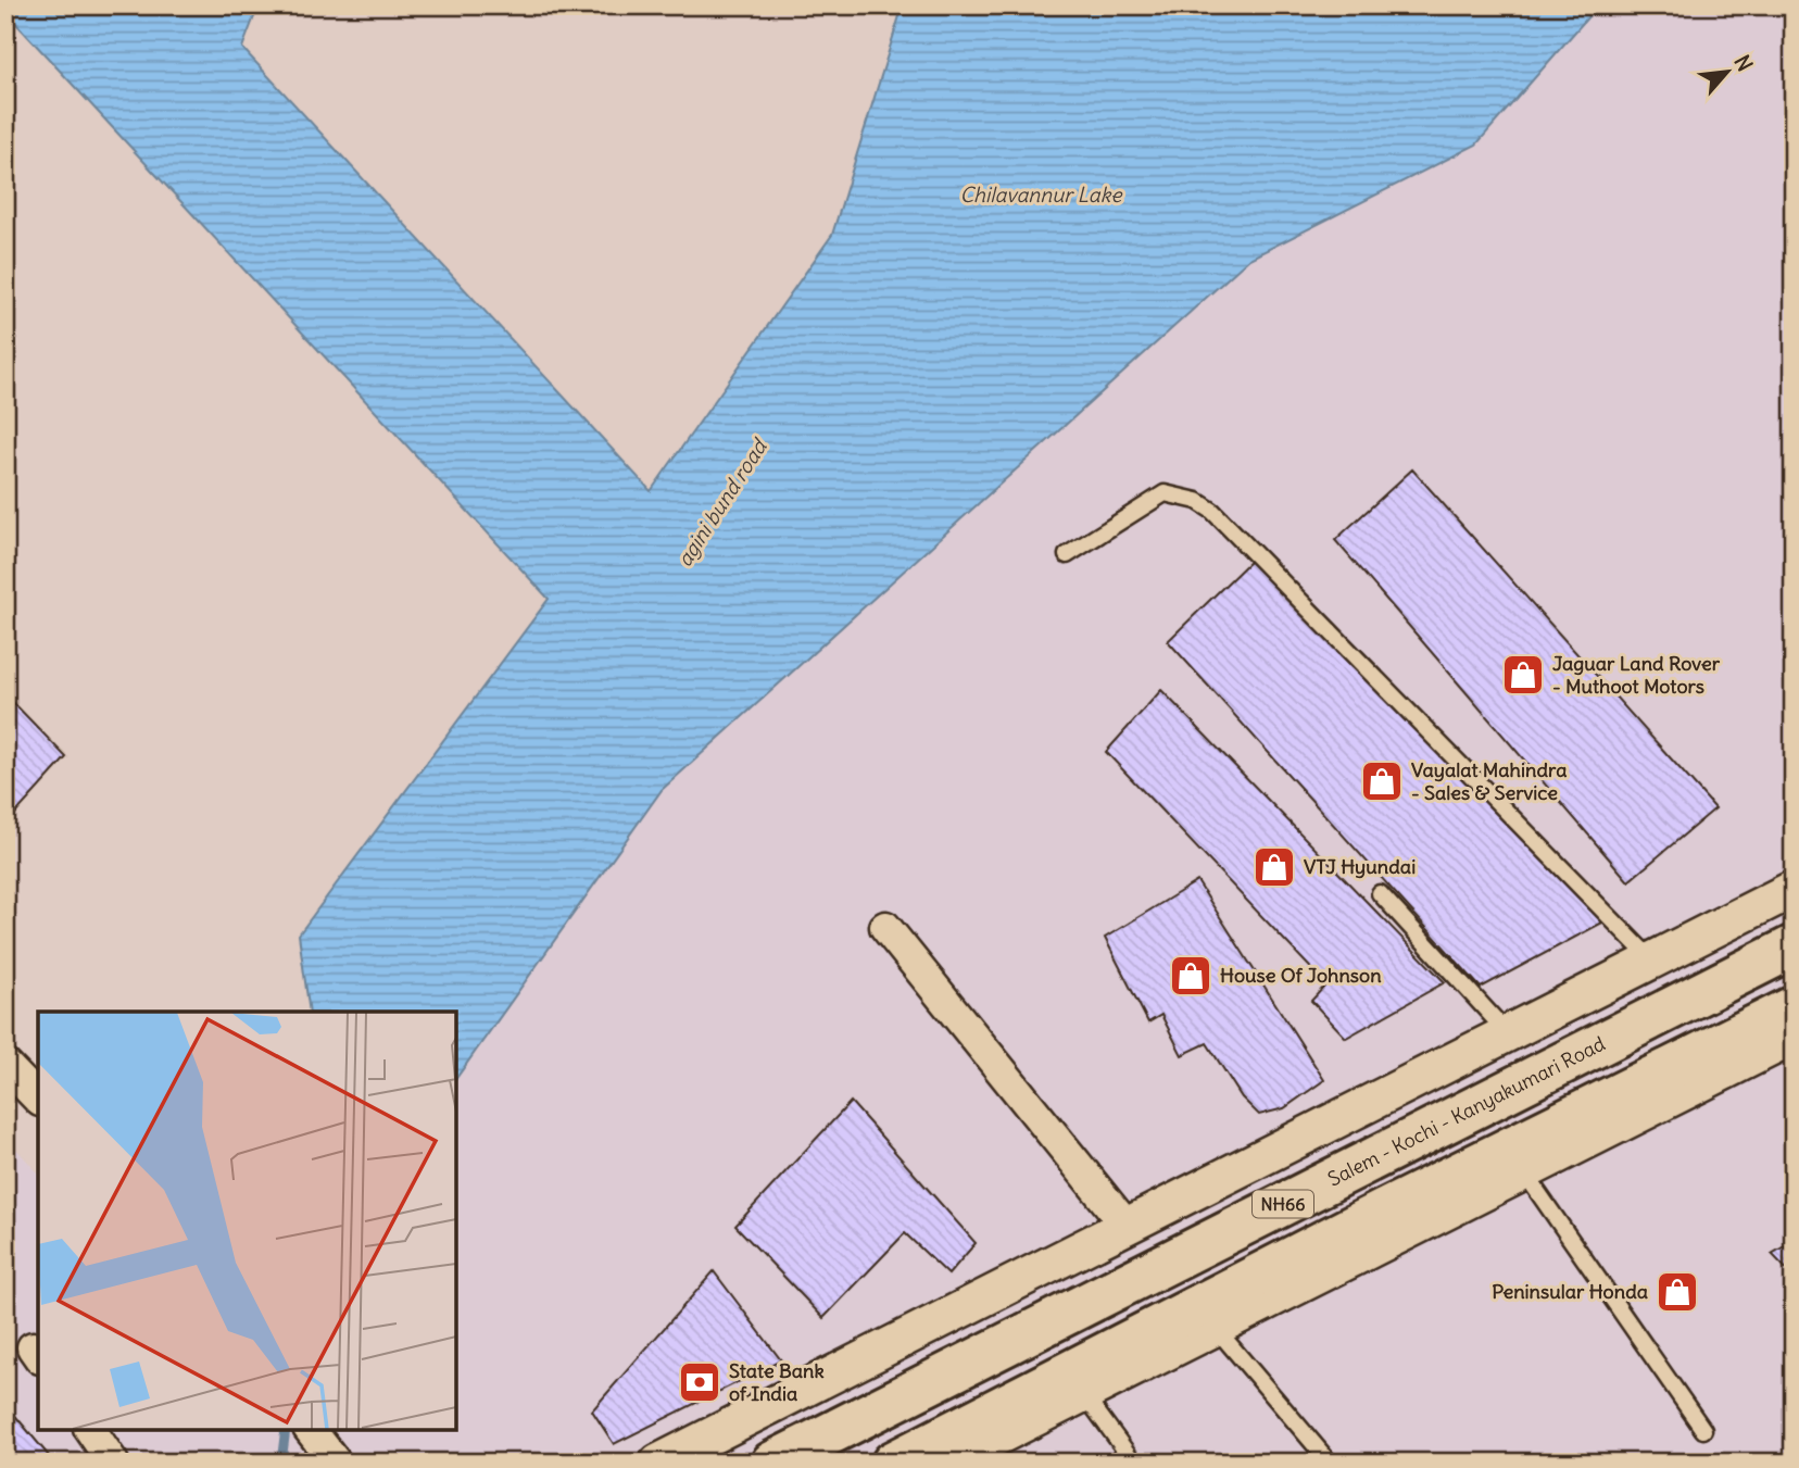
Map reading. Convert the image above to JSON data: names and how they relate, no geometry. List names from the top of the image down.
{
  "streets": {
    "highway": ["Salem - Kochi - Kanyakumari Road", "NH66"]
  },
  "water": ["Chilavannur Lake", "agini bund road"],
  "places": {
    "shop": [
      "Jaguar Land Rover - Muthoot Motors",
      "Vayalat Mahindra - Sales & Service",
      "VTJ Hyundai",
      "House Of Johnson",
      "Peninsular Honda"
    ],
    "bank": ["State Bank of India"]
  },
  "north": "top right"
}
